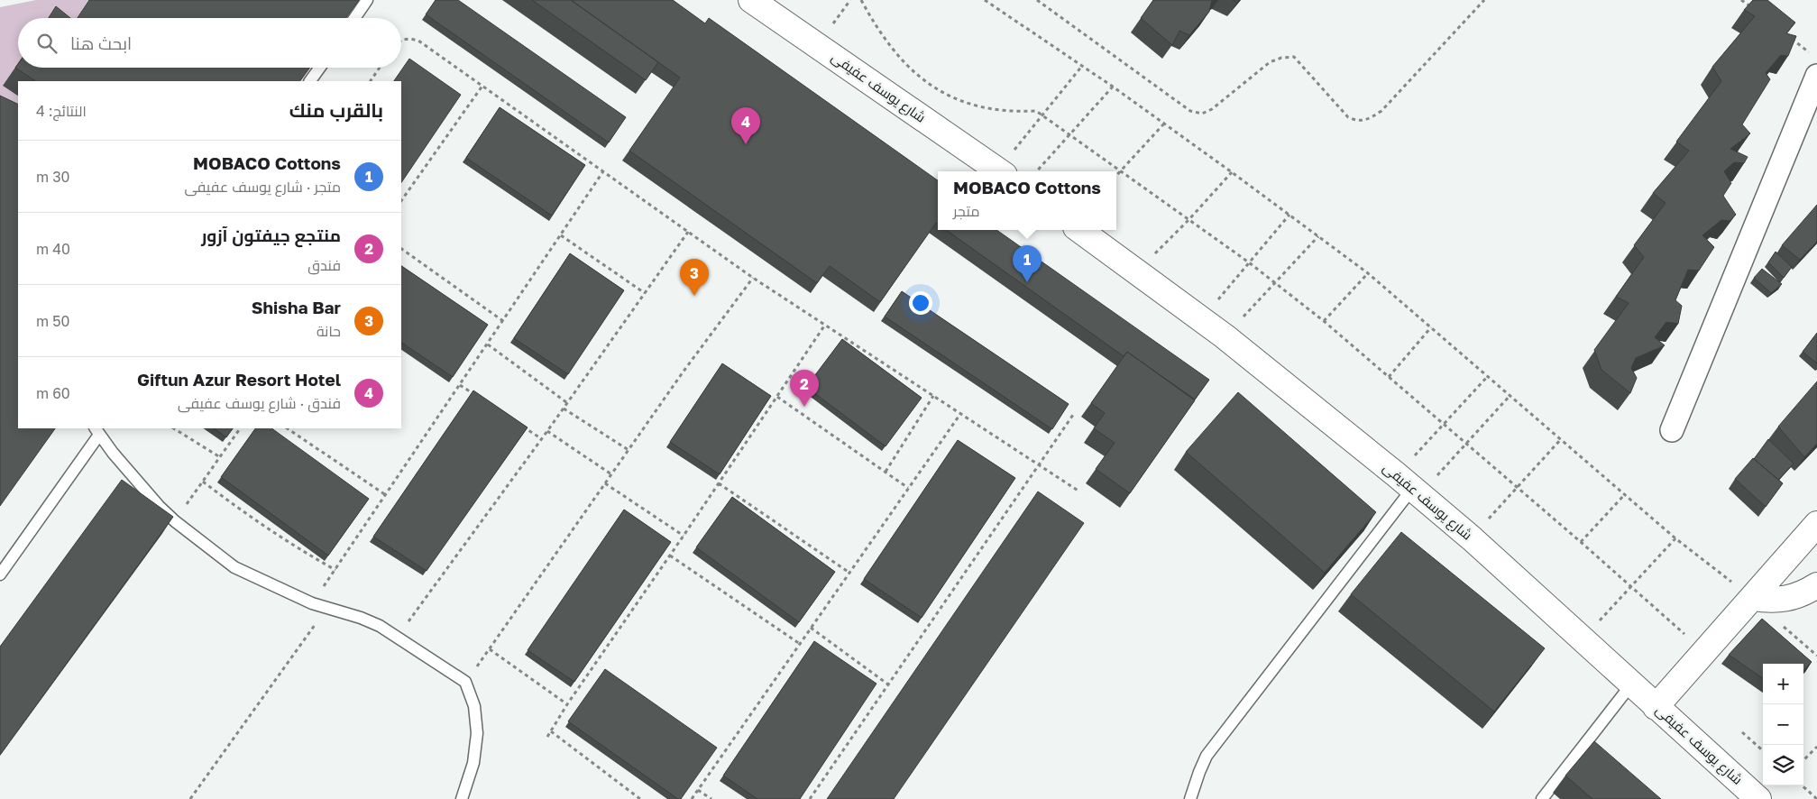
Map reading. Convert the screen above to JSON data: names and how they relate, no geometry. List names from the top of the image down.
{
  "streets": {
    "street": ["شارع يوسف عفيفى"]
  },
  "page": {
    "search": "ابحث هنا",
    "heading": ["بالقرب منك", "النتائج: 4"],
    "pins": [
      "4",
      "1",
      "3",
      "2"
    ],
    "list": [
      {
        "mark": "1",
        "name": "MOBACO Cottons",
        "note": "متجر · شارع يوسف عفيفى",
        "value": "30 m"
      },
      {
        "mark": "2",
        "name": "منتجع جيفتون آزور",
        "note": "فندق",
        "value": "40 m"
      },
      {
        "mark": "3",
        "name": "Shisha Bar",
        "note": "حانة",
        "value": "50 m"
      },
      {
        "mark": "4",
        "name": "Giftun Azur Resort Hotel",
        "note": "فندق · شارع يوسف عفيفى",
        "value": "60 m"
      }
    ],
    "popup": ["MOBACO Cottons", "متجر"],
    "map_buttons": ["+", "−"]
  }
}
